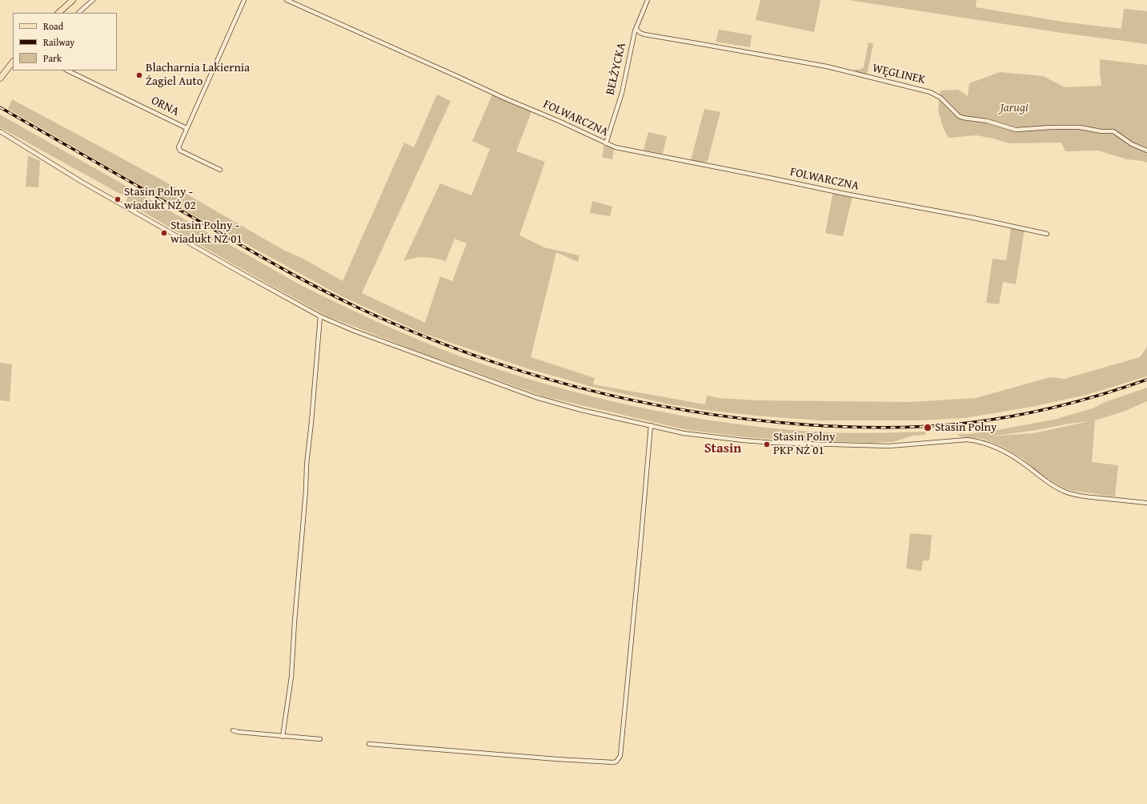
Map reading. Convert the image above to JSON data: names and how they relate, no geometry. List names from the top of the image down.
{
  "streets": {
    "street": [
      "BEŁŻYCKA",
      "WĘGLINEK",
      "ORNA",
      "FOLWARCZNA"
    ]
  },
  "crossings": [
    ["BEŁŻYCKA", "WĘGLINEK"],
    ["BEŁŻYCKA", "FOLWARCZNA"]
  ],
  "districts": ["Stasin"],
  "parks": ["Jarugi"],
  "places": [
    "Blacharnia Lakiernia Żagiel Auto",
    "Stasin Polny - wiadukt NŻ 02",
    "Stasin Polny - wiadukt NŻ 01",
    "Stasin Polny",
    "Stasin Polny PKP NŻ 01"
  ],
  "legend": ["Road", "Railway", "Park"]
}
